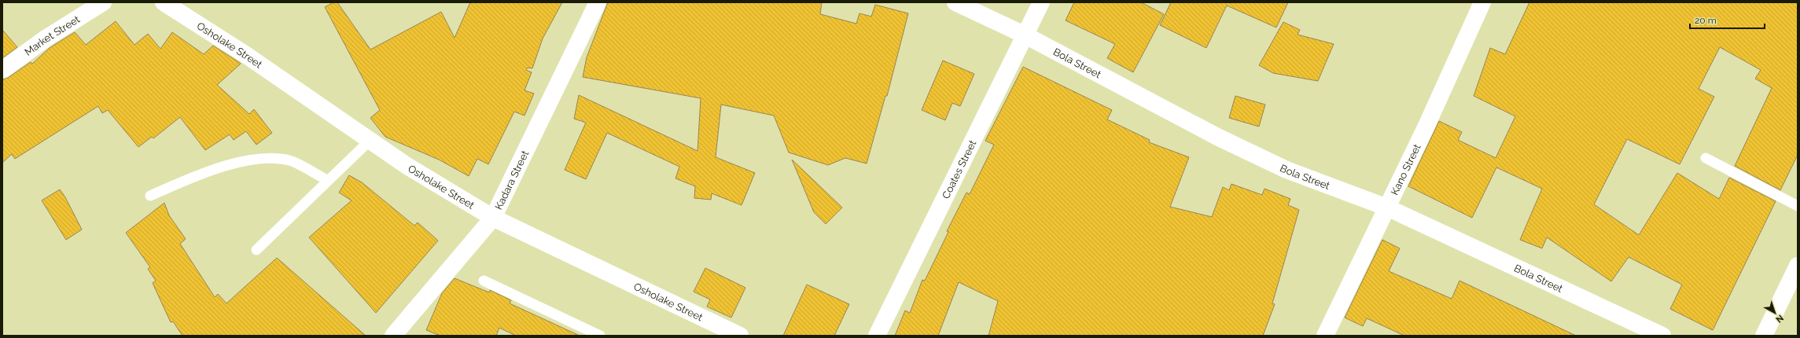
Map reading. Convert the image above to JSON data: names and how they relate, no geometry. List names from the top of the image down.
{
  "streets": {
    "street": [
      "Market Street",
      "Osholake Street",
      "Bola Street",
      "Coates Street",
      "Kano Street",
      "Kadara Street"
    ]
  },
  "crossings": [
    ["Osholake Street", "Kadara Street"],
    ["Bola Street", "Coates Street"],
    ["Bola Street", "Kano Street"]
  ],
  "scale_bar": "20 m",
  "north": "bottom right"
}
